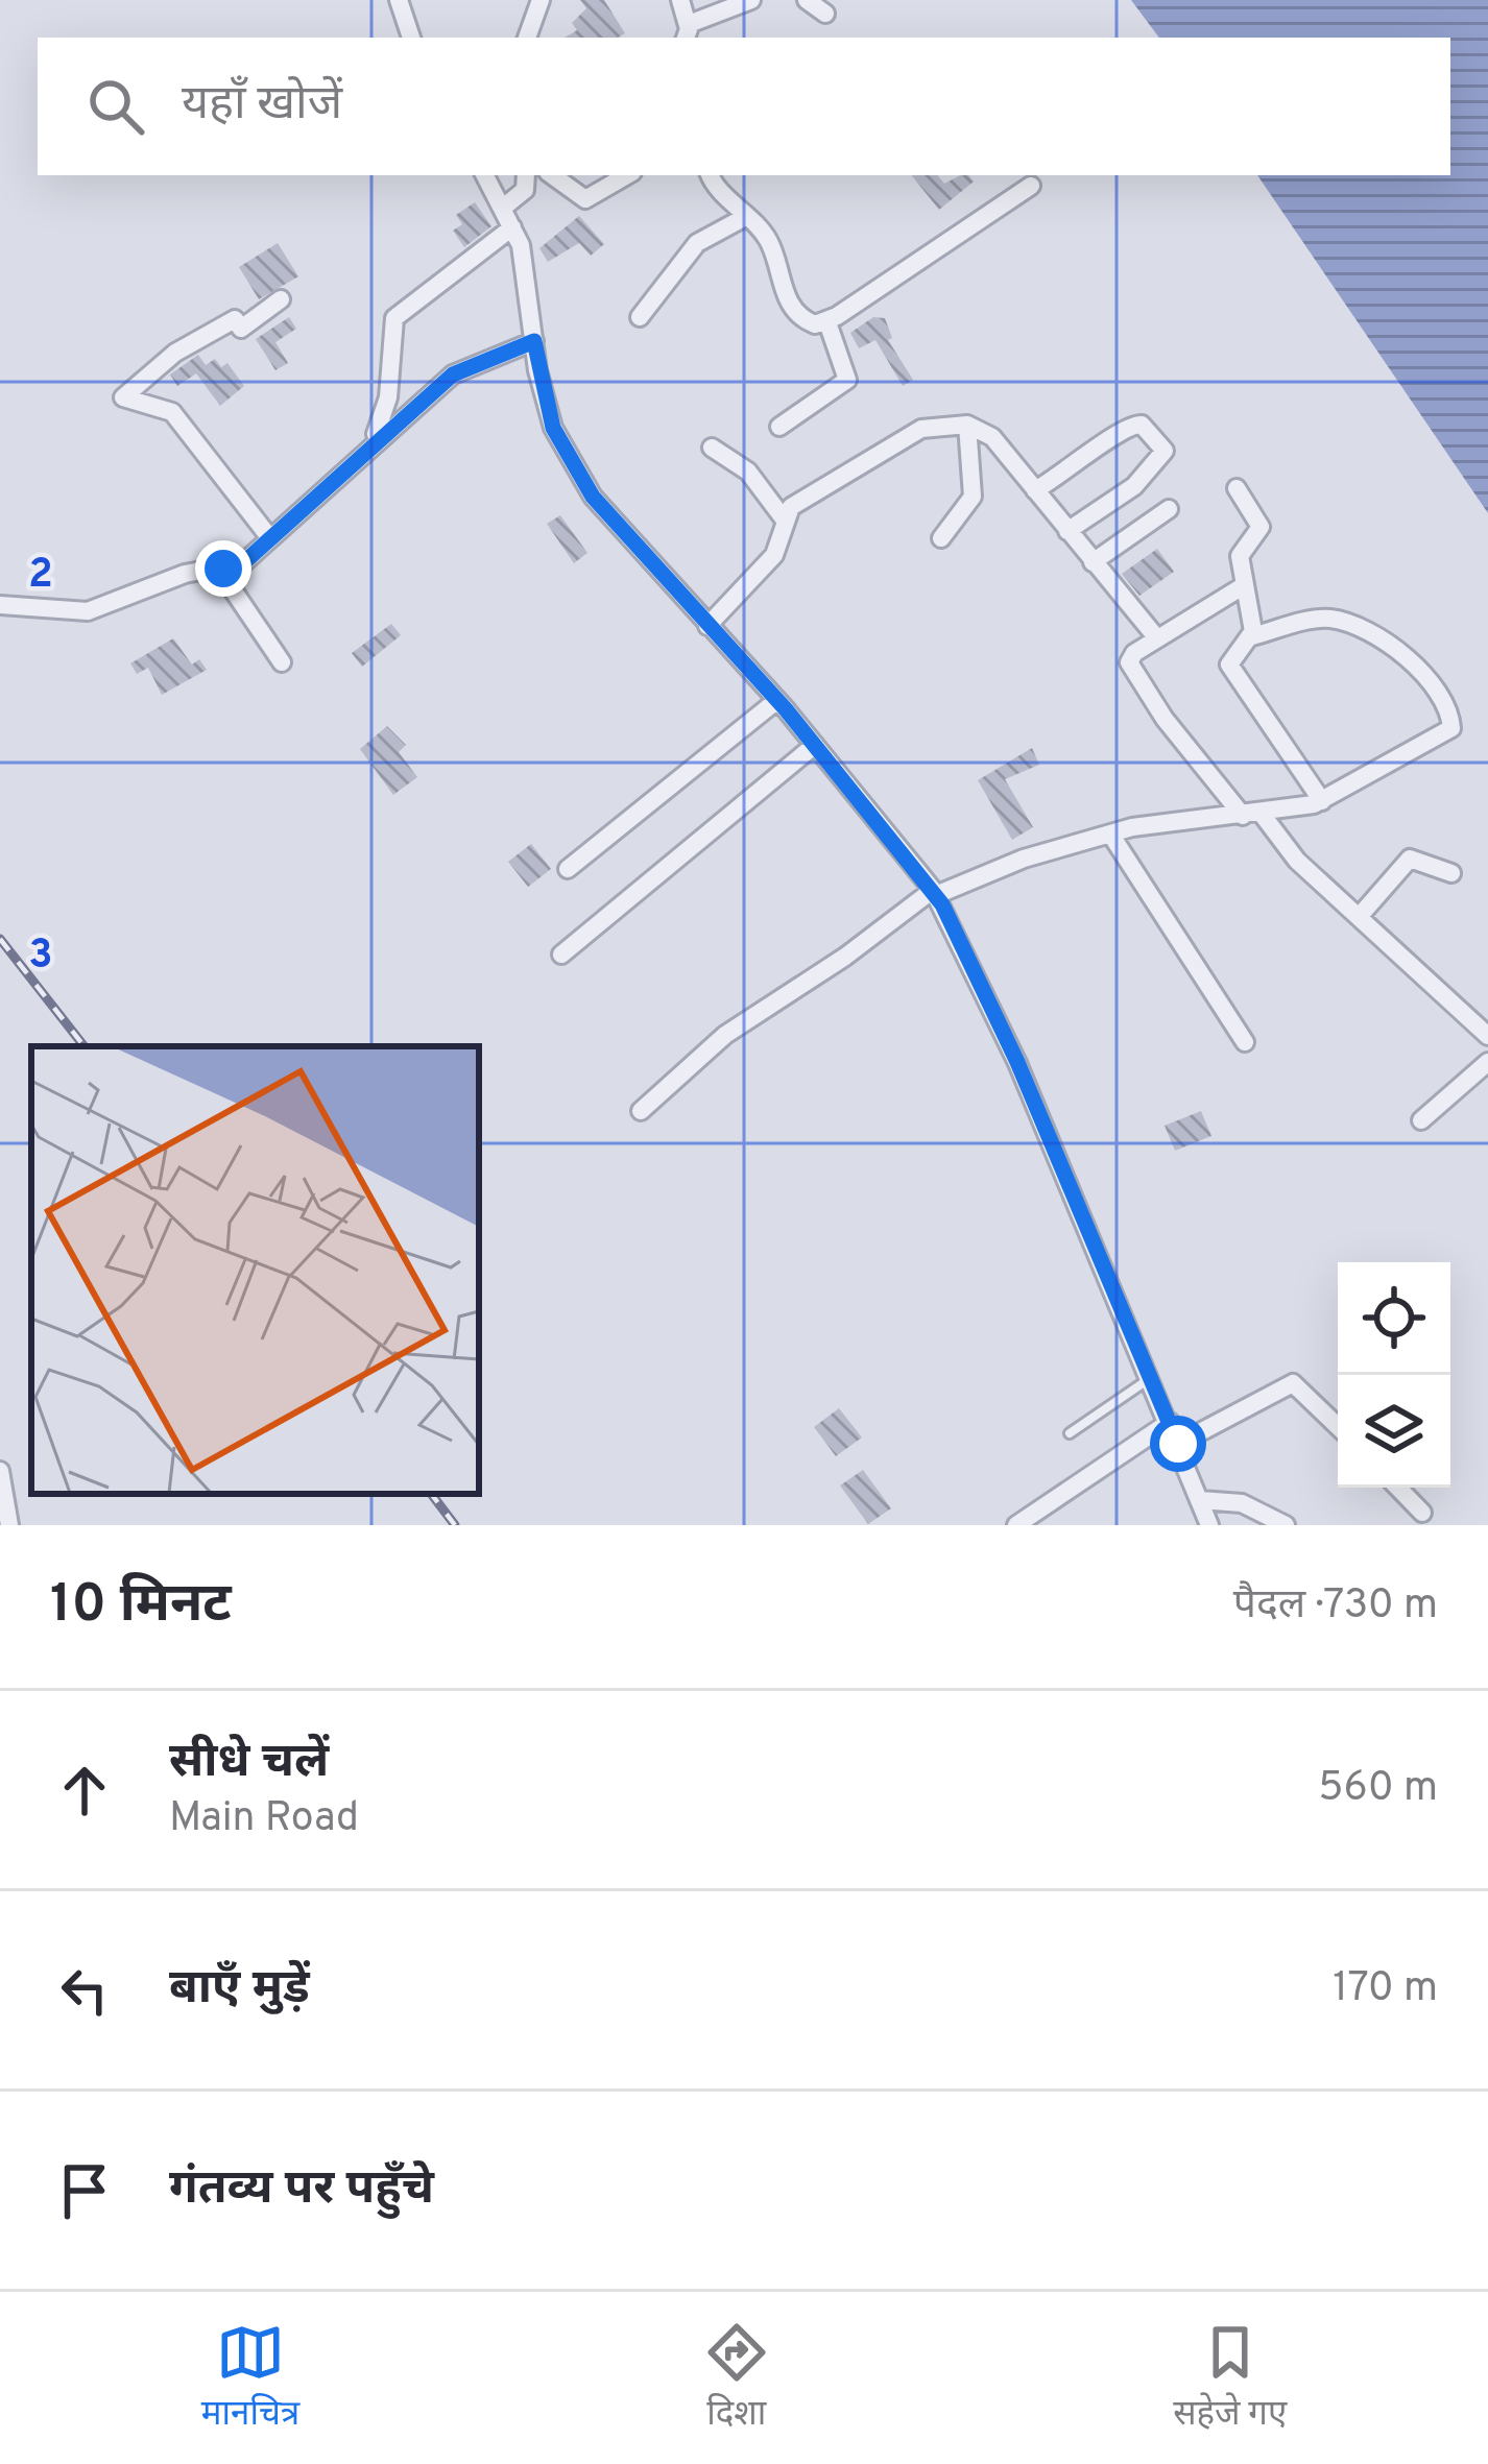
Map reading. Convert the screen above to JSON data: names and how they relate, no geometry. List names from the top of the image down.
{
  "page": {
    "search": "यहाँ खोजें",
    "heading": ["10 मिनट", "पैदल · 730 m"],
    "list": [
      ["सीधे चलें", "Main Road", "560 m"],
      ["बाएँ मुड़ें", "170 m"],
      "गंतव्य पर पहुँचे"
    ],
    "nav": ["मानचित्र", "दिशा", "सहेजे गए"]
  },
  "grid": {
    "rows": ["2", "3"]
  }
}
